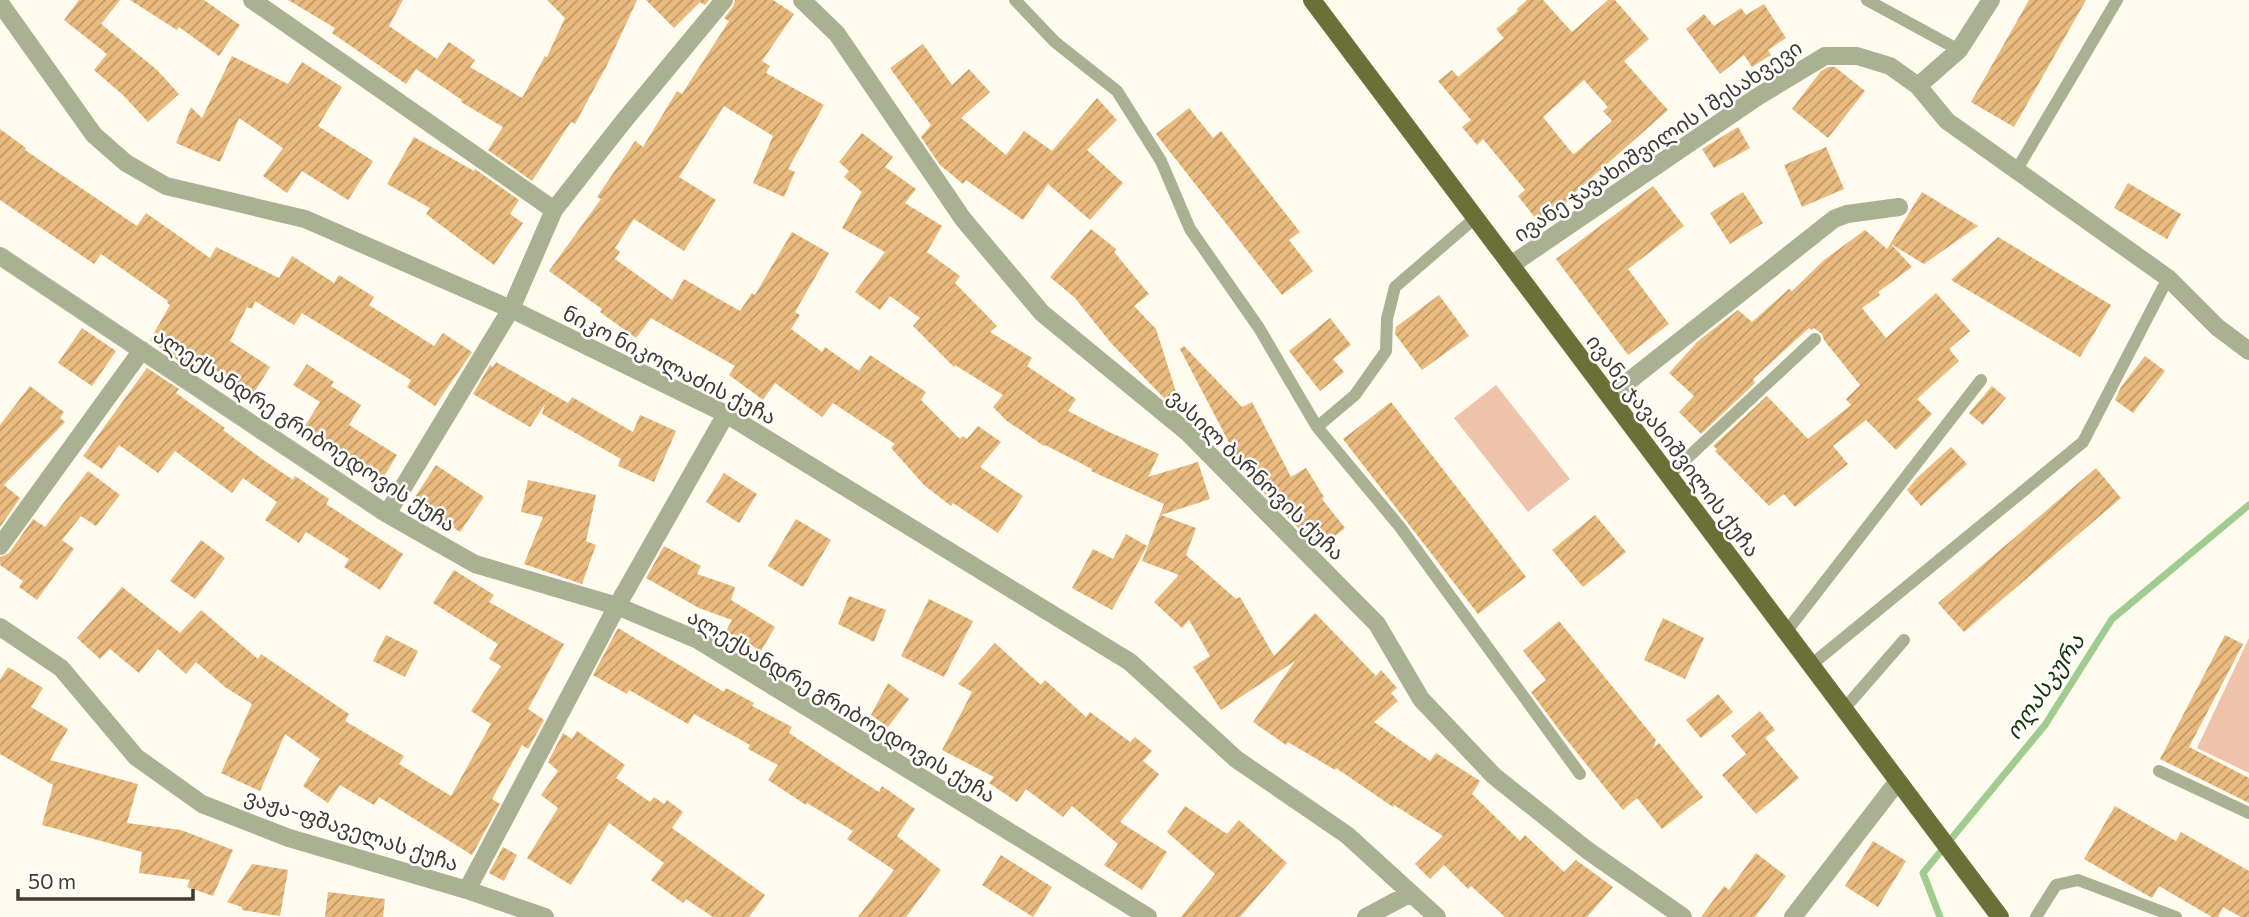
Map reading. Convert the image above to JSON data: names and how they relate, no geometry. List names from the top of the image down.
{
  "streets": {
    "main road": ["ივანე ჯავახიშვილის ქუჩა"],
    "street": [
      "ივანე ჯავახიშვილის I შესახვევი",
      "ნიკო ნიკოლაძის ქუჩა",
      "ალექსანდრე გრიბოედოვის ქუჩა",
      "ვასილ ბარნოვის ქუჩა",
      "ვაჟა-ფშაველას ქუჩა"
    ]
  },
  "crossings": [
    ["ივანე ჯავახიშვილის I შესახვევი", "ივანე ჯავახიშვილის ქუჩა"]
  ],
  "water": ["ოღასკურა"],
  "scale_bar": "50 m"
}
